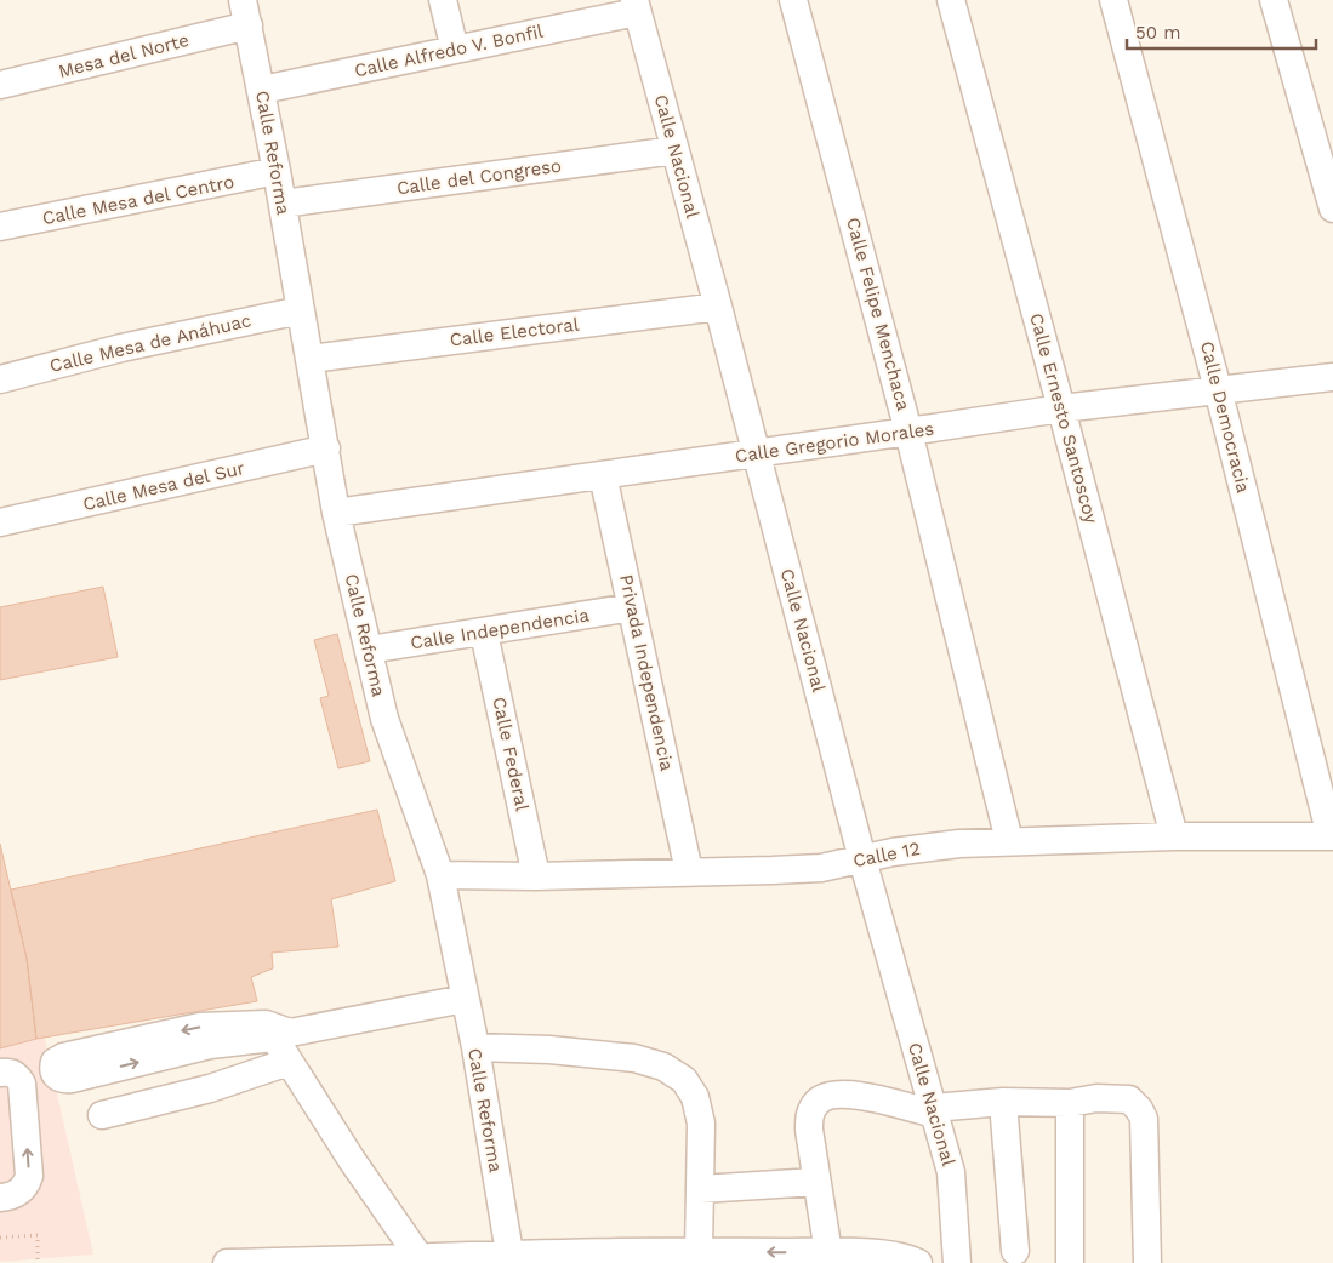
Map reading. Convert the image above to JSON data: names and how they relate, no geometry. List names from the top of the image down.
{
  "streets": {
    "street": [
      "Calle Alfredo V. Bonfil",
      "Mesa del Norte",
      "Calle Reforma",
      "Calle Nacional",
      "Calle del Congreso",
      "Calle Mesa del Centro",
      "Calle Felipe Menchaca",
      "Calle Electoral",
      "Calle Mesa de Anáhuac",
      "Calle Democracia",
      "Calle Ernesto Santoscoy",
      "Calle Gregorio Morales",
      "Calle Mesa del Sur",
      "Calle Independencia",
      "Privada Independencia",
      "Calle Federal",
      "Calle 12"
    ]
  },
  "crossings": [
    ["Calle Alfredo V. Bonfil", "Calle Reforma"],
    ["Calle Alfredo V. Bonfil", "Calle Nacional"],
    ["Mesa del Norte", "Calle Reforma"],
    ["Calle Reforma", "Calle del Congreso"],
    ["Calle Reforma", "Calle Mesa del Centro"],
    ["Calle Reforma", "Calle Electoral"],
    ["Calle Reforma", "Calle Mesa de Anáhuac"],
    ["Calle Reforma", "Calle Gregorio Morales"],
    ["Calle Reforma", "Calle Mesa del Sur"],
    ["Calle Reforma", "Calle Independencia"],
    ["Calle Reforma", "Calle 12"],
    ["Calle Nacional", "Calle del Congreso"],
    ["Calle Nacional", "Calle Electoral"],
    ["Calle Nacional", "Calle Gregorio Morales"],
    ["Calle Nacional", "Calle 12"],
    ["Calle Felipe Menchaca", "Calle Gregorio Morales"],
    ["Calle Felipe Menchaca", "Calle 12"],
    ["Calle Democracia", "Calle Gregorio Morales"],
    ["Calle Democracia", "Calle 12"],
    ["Calle Ernesto Santoscoy", "Calle Gregorio Morales"],
    ["Calle Ernesto Santoscoy", "Calle 12"],
    ["Calle Gregorio Morales", "Privada Independencia"],
    ["Calle Independencia", "Privada Independencia"],
    ["Calle Independencia", "Calle Federal"],
    ["Privada Independencia", "Calle 12"],
    ["Calle Federal", "Calle 12"]
  ],
  "scale_bar": "50 m"
}
